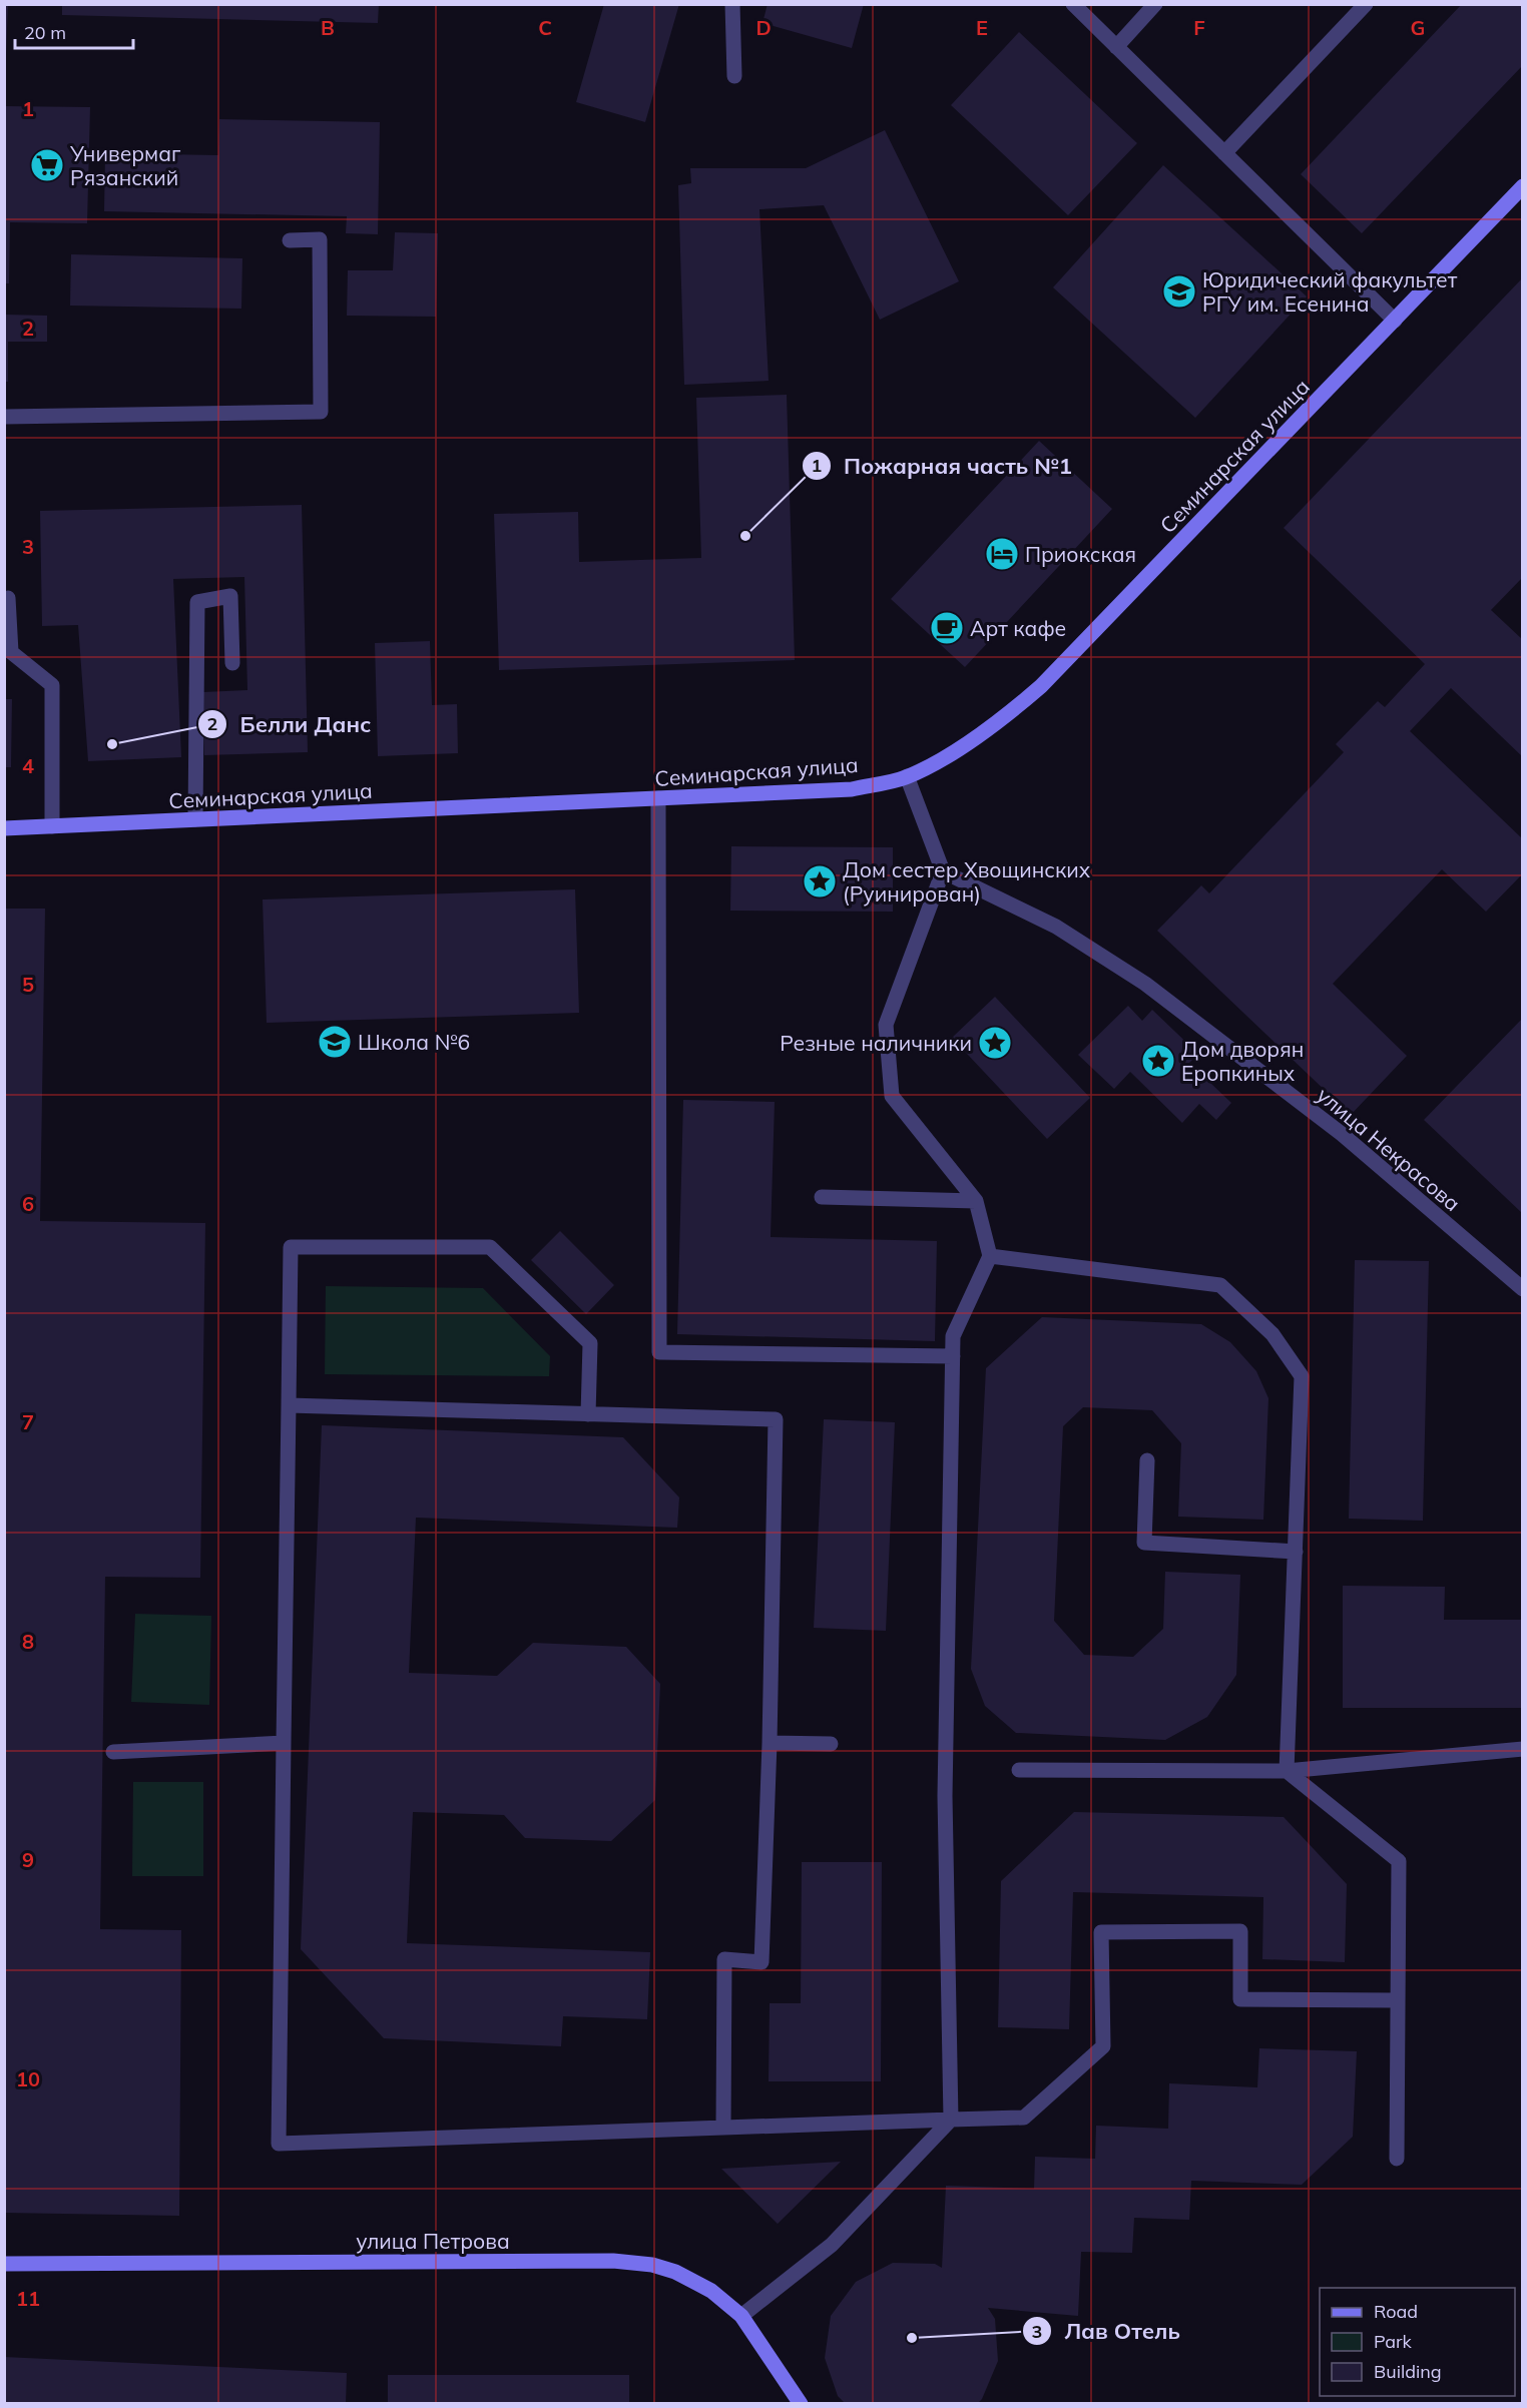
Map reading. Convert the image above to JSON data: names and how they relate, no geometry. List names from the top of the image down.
{
  "streets": {
    "main road": ["Семинарская улица", "улица Петрова"],
    "street": ["улица Некрасова"]
  },
  "places": {
    "supermarket": ["Универмаг Рязанский"],
    "school or university": ["Юридический факультет РГУ им. Есенина", "Школа №6"],
    "other": ["Пожарная часть №1", "Белли Данс", "Лав Отель"],
    "hotel": ["Приокская"],
    "cafe": ["Арт кафе"],
    "place": ["Дом сестер Хвощинских (Руинирован)", "Резные наличники", "Дом дворян Еропкиных"]
  },
  "legend": ["Road", "Park", "Building"],
  "scale_bar": "20 m",
  "grid": {
    "columns": [
      "B",
      "C",
      "D",
      "E",
      "F",
      "G"
    ],
    "rows": [
      "1",
      "2",
      "3",
      "4",
      "5",
      "6",
      "7",
      "8",
      "9",
      "10",
      "11"
    ]
  }
}
